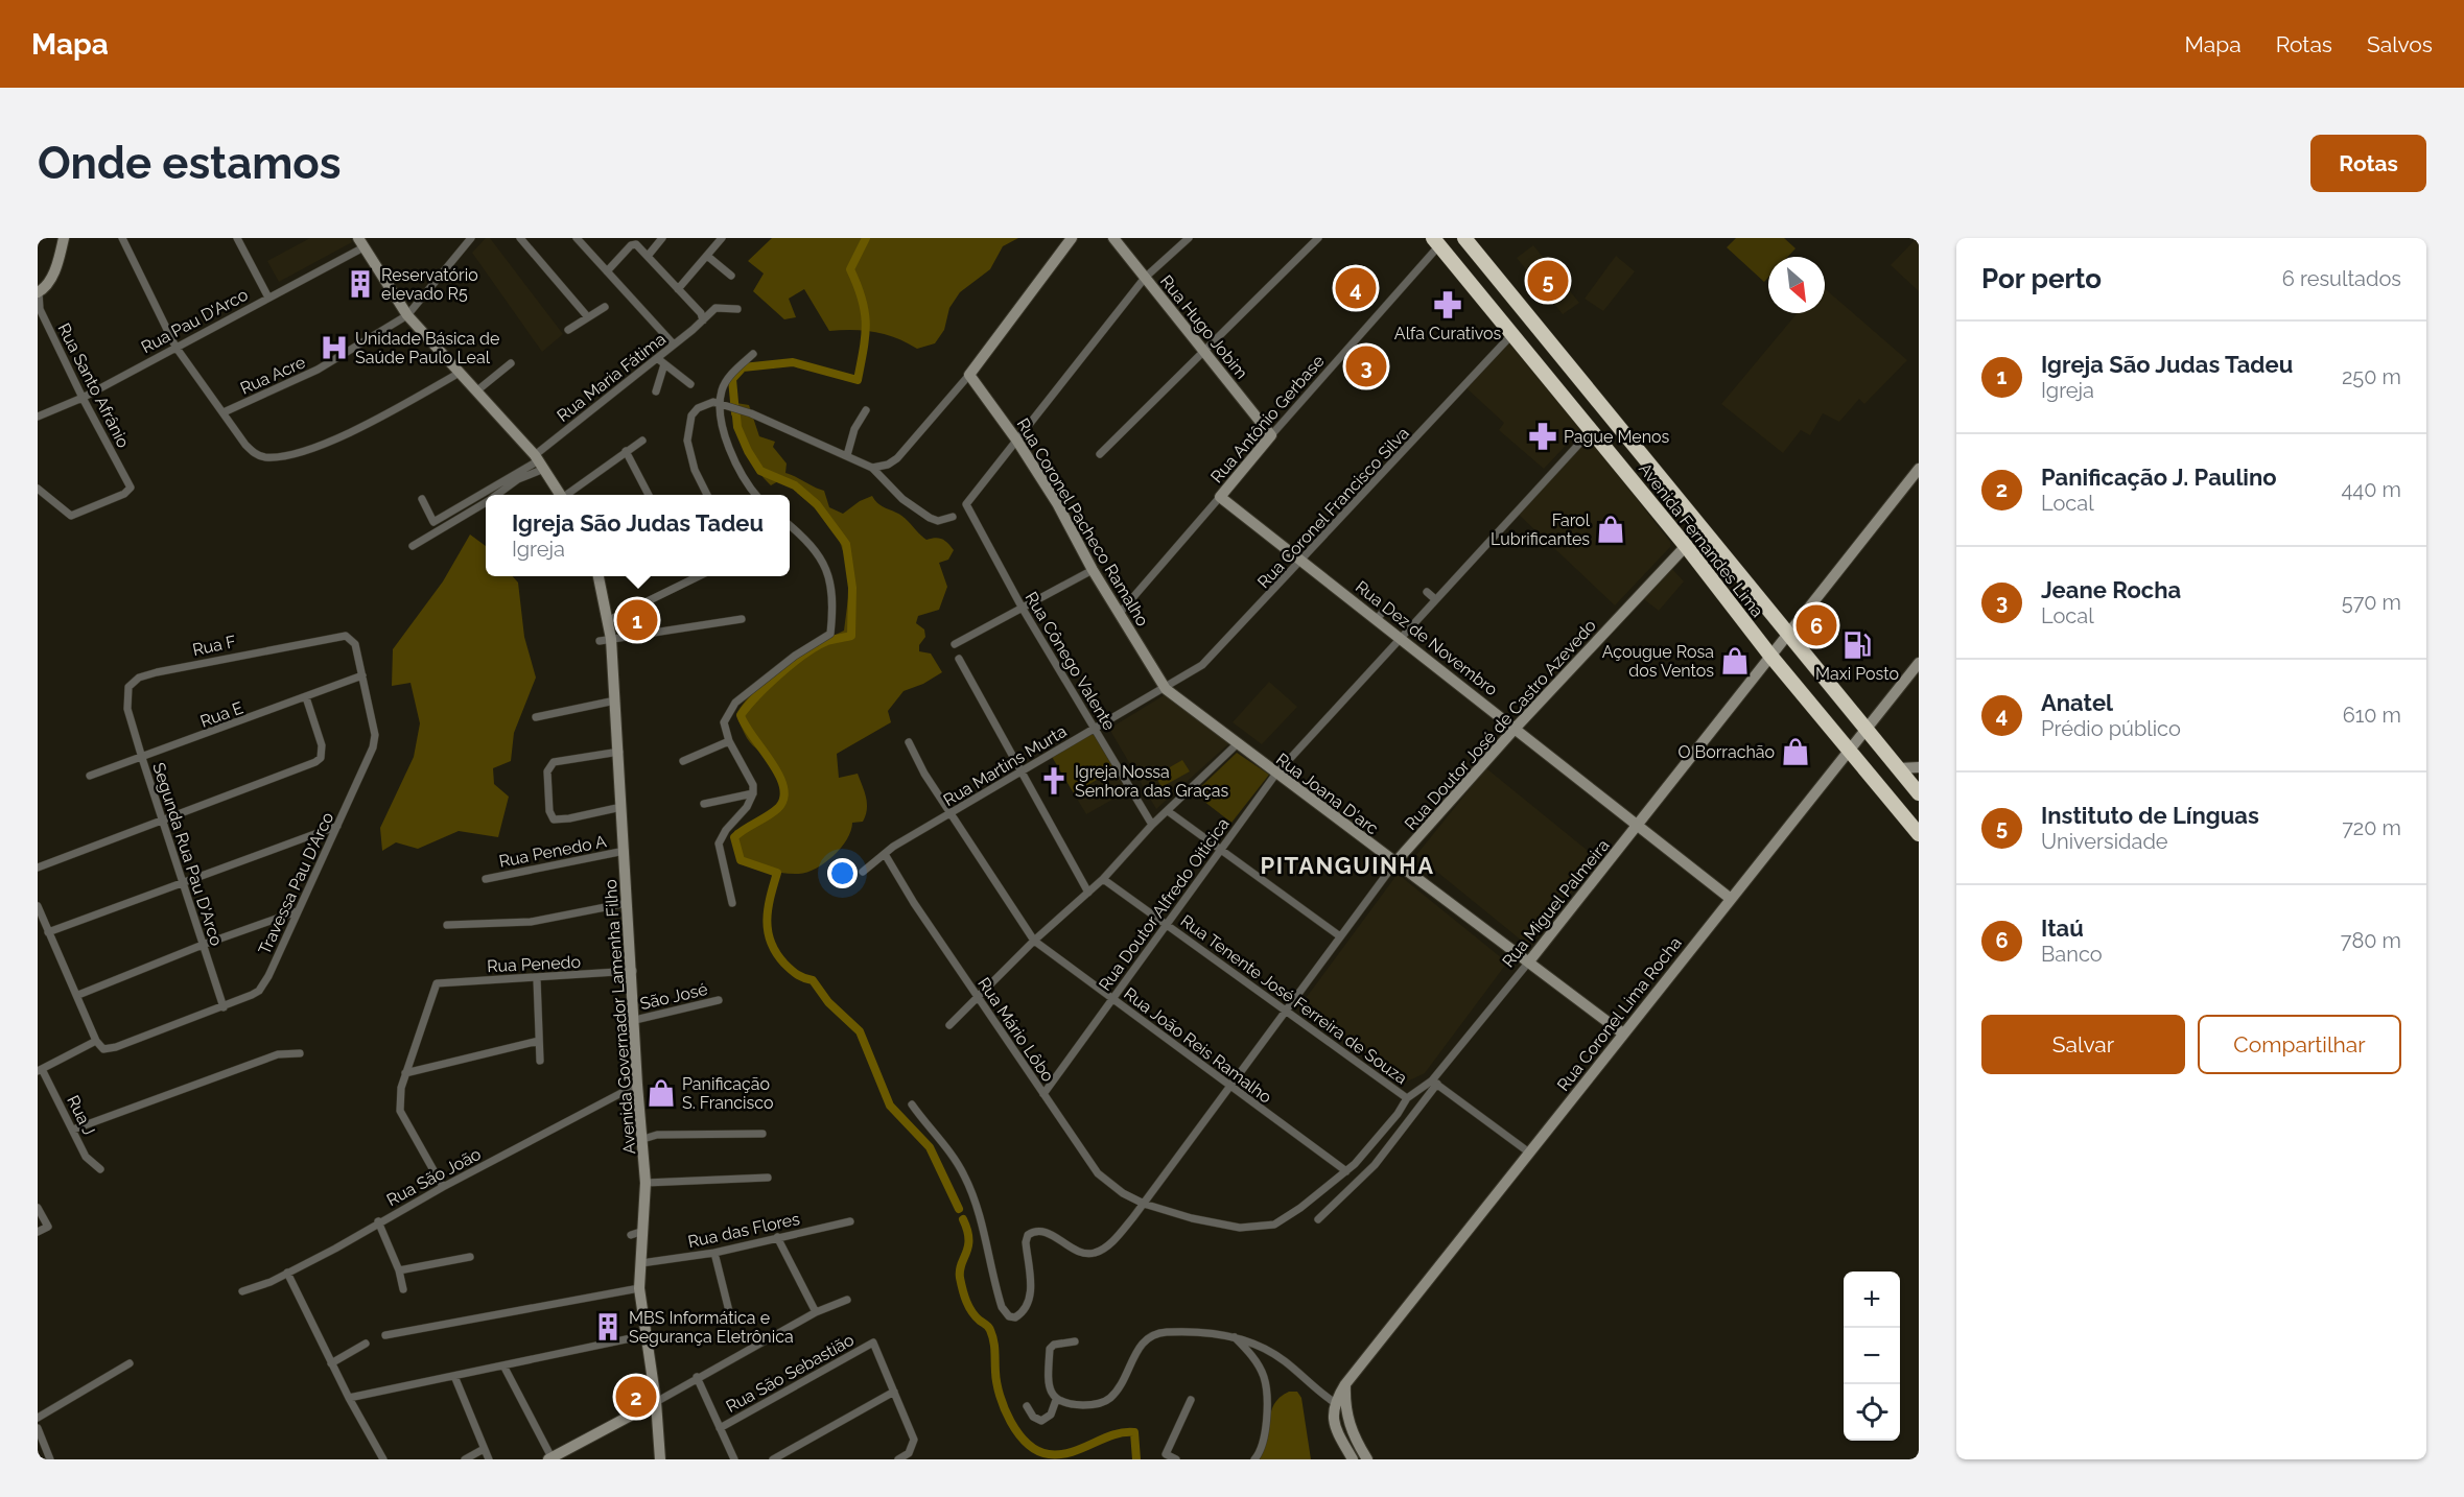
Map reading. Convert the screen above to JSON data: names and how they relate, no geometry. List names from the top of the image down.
{
  "streets": {
    "highway": ["Avenida Fernandes Lima"],
    "street": [
      "Rua Pau D'Arco",
      "Rua Hugo Jobim",
      "Rua Acre",
      "Rua Maria Fátima",
      "Rua Santo Afrânio",
      "Rua Antônio Gerbase",
      "Rua Coronel Francisco Silva",
      "Rua Coronel Pacheco Ramalho",
      "Rua Dez de Novembro",
      "Rua F",
      "Rua Cônego Valente",
      "Rua E",
      "Rua Doutor José de Castro Azevedo",
      "Rua Martins Murta",
      "Rua Joana D'arc",
      "Rua Penedo A",
      "Segunda Rua Pau D'Arco",
      "Travessa Pau D'Arco",
      "Rua Miguel Palmeira",
      "Rua Doutor Alfredo Oiticica",
      "Rua Penedo",
      "São José",
      "Rua Tenente José Ferreira de Souza",
      "Rua Coronel Lima Rocha",
      "Avenida Governador Lamenha Filho",
      "Rua Mário Lôbo",
      "Rua João Reis Ramalho",
      "Rua J",
      "Rua São João",
      "Rua das Flores",
      "Rua São Sebastião"
    ]
  },
  "crossings": [
    ["Rua Pau D'Arco", "Rua Santo Afrânio"],
    ["Rua Hugo Jobim", "Rua Antônio Gerbase"],
    ["Rua Antônio Gerbase", "Rua Coronel Pacheco Ramalho"],
    ["Rua Antônio Gerbase", "Avenida Fernandes Lima"],
    ["Rua Antônio Gerbase", "Rua Dez de Novembro"],
    ["Rua Coronel Francisco Silva", "Rua Coronel Pacheco Ramalho"],
    ["Rua Coronel Francisco Silva", "Avenida Fernandes Lima"],
    ["Rua Coronel Francisco Silva", "Rua Dez de Novembro"],
    ["Rua Coronel Francisco Silva", "Rua Martins Murta"],
    ["Rua Coronel Francisco Silva", "Rua Joana D'arc"],
    ["Rua Coronel Pacheco Ramalho", "Rua Cônego Valente"],
    ["Rua Coronel Pacheco Ramalho", "Rua Martins Murta"],
    ["Rua Coronel Pacheco Ramalho", "Rua Joana D'arc"],
    ["Avenida Fernandes Lima", "Rua Doutor José de Castro Azevedo"],
    ["Avenida Fernandes Lima", "Rua Miguel Palmeira"],
    ["Avenida Fernandes Lima", "Rua Doutor Alfredo Oiticica"],
    ["Avenida Fernandes Lima", "Rua Coronel Lima Rocha"],
    ["Rua Dez de Novembro", "Rua Doutor José de Castro Azevedo"],
    ["Rua Dez de Novembro", "Rua Miguel Palmeira"],
    ["Rua Dez de Novembro", "Rua Doutor Alfredo Oiticica"],
    ["Rua Dez de Novembro", "Rua Coronel Lima Rocha"],
    ["Rua F", "Segunda Rua Pau D'Arco"],
    ["Rua F", "Travessa Pau D'Arco"],
    ["Rua Cônego Valente", "Rua Martins Murta"],
    ["Rua E", "Segunda Rua Pau D'Arco"],
    ["Rua E", "Travessa Pau D'Arco"],
    ["Rua Doutor José de Castro Azevedo", "Rua Joana D'arc"],
    ["Rua Doutor José de Castro Azevedo", "Rua Miguel Palmeira"],
    ["Rua Doutor José de Castro Azevedo", "Rua Tenente José Ferreira de Souza"],
    ["Rua Doutor José de Castro Azevedo", "Rua Mário Lôbo"],
    ["Rua Doutor José de Castro Azevedo", "Rua João Reis Ramalho"],
    ["Rua Martins Murta", "Rua Joana D'arc"],
    ["Rua Martins Murta", "Rua Mário Lôbo"],
    ["Rua Joana D'arc", "Rua Miguel Palmeira"],
    ["Rua Joana D'arc", "Rua Doutor Alfredo Oiticica"],
    ["Rua Joana D'arc", "Rua Coronel Lima Rocha"],
    ["Rua Penedo A", "Avenida Governador Lamenha Filho"],
    ["Segunda Rua Pau D'Arco", "Travessa Pau D'Arco"],
    ["Rua Miguel Palmeira", "Rua Tenente José Ferreira de Souza"],
    ["Rua Miguel Palmeira", "Rua Mário Lôbo"],
    ["Rua Miguel Palmeira", "Rua João Reis Ramalho"],
    ["Rua Doutor Alfredo Oiticica", "Rua Tenente José Ferreira de Souza"],
    ["Rua Doutor Alfredo Oiticica", "Rua Mário Lôbo"],
    ["Rua Doutor Alfredo Oiticica", "Rua João Reis Ramalho"],
    ["Rua Penedo", "Avenida Governador Lamenha Filho"],
    ["São José", "Avenida Governador Lamenha Filho"],
    ["Avenida Governador Lamenha Filho", "Rua São João"],
    ["Avenida Governador Lamenha Filho", "Rua das Flores"]
  ],
  "districts": ["PITANGUINHA"],
  "places": {
    "building": ["Reservatório elevado R5", "MBS Informática e Segurança Eletrônica"],
    "pharmacy": ["Alfa Curativos", "Pague Menos"],
    "hospital": ["Unidade Básica de Saúde Paulo Leal"],
    "shop": [
      "Farol Lubrificantes",
      "Açougue Rosa dos Ventos",
      "O Borrachão",
      "Panificação S. Francisco"
    ],
    "fuel station": ["Maxi Posto"],
    "church": ["Igreja Nossa Senhora das Graças"]
  },
  "north": "bottom right",
  "page": {
    "header": "Mapa",
    "nav": ["Mapa", "Rotas", "Salvos"],
    "buttons": [
      "Rotas",
      ["Salvar", "Compartilhar"]
    ],
    "title": "Onde estamos",
    "heading": ["Por perto", "6 resultados"],
    "pins": [
      "5",
      "4",
      "3",
      "1",
      "6",
      "2"
    ],
    "list": [
      {
        "mark": "1",
        "name": "Igreja São Judas Tadeu",
        "note": "Igreja",
        "value": "250 m"
      },
      {
        "mark": "2",
        "name": "Panificação J. Paulino",
        "note": "Local",
        "value": "440 m"
      },
      {
        "mark": "3",
        "name": "Jeane Rocha",
        "note": "Local",
        "value": "570 m"
      },
      {
        "mark": "4",
        "name": "Anatel",
        "note": "Prédio público",
        "value": "610 m"
      },
      {
        "mark": "5",
        "name": "Instituto de Línguas",
        "note": "Universidade",
        "value": "720 m"
      },
      {
        "mark": "6",
        "name": "Itaú",
        "note": "Banco",
        "value": "780 m"
      }
    ],
    "popup": ["Igreja São Judas Tadeu", "Igreja"],
    "map_buttons": ["+", "−"]
  }
}
